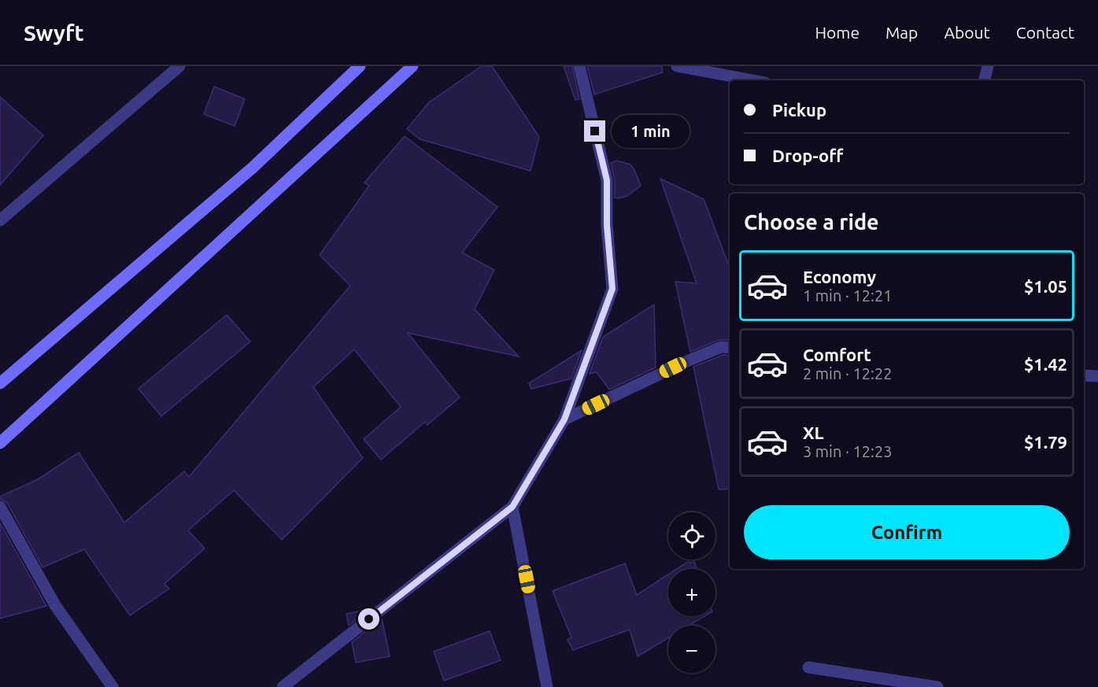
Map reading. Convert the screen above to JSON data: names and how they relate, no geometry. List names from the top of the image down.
{
  "page": {
    "header": "Swyft",
    "nav": [
      "Home",
      "Map",
      "About",
      "Contact"
    ],
    "banner": ["Pickup", "Drop-off"],
    "bubble": "1 min",
    "heading": "Choose a ride",
    "list": [
      {
        "name": "Economy",
        "note": "1 min · 12:21",
        "value": "$1.05"
      },
      {
        "name": "Comfort",
        "note": "2 min · 12:22",
        "value": "$1.42"
      },
      {
        "name": "XL",
        "note": "3 min · 12:23",
        "value": "$1.79"
      }
    ],
    "buttons": "Confirm",
    "map_buttons": ["+", "−"]
  }
}
